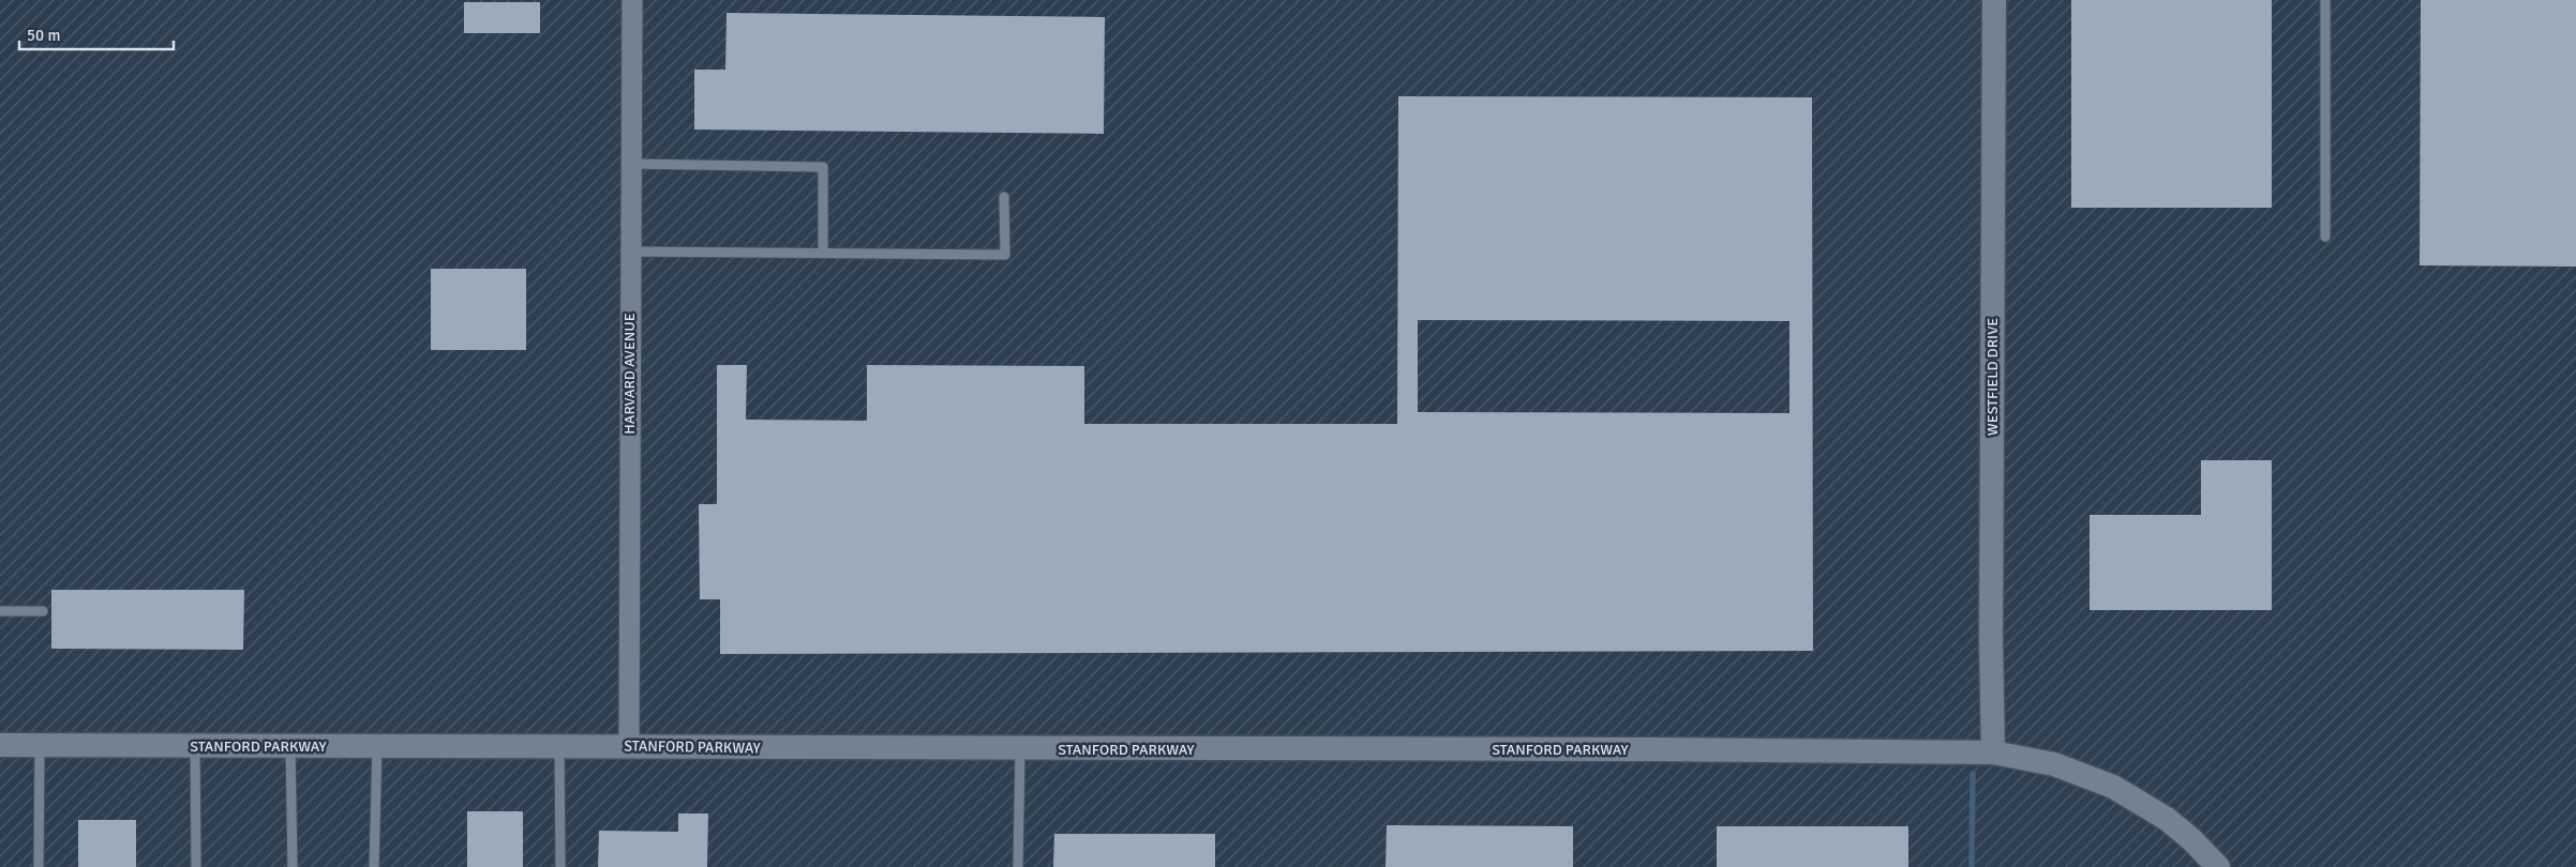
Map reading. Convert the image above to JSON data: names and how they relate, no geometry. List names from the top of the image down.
{
  "streets": {
    "street": ["HARVARD AVENUE", "WESTFIELD DRIVE", "STANFORD PARKWAY"]
  },
  "crossings": [
    ["HARVARD AVENUE", "STANFORD PARKWAY"],
    ["WESTFIELD DRIVE", "STANFORD PARKWAY"]
  ],
  "scale_bar": "50 m"
}
